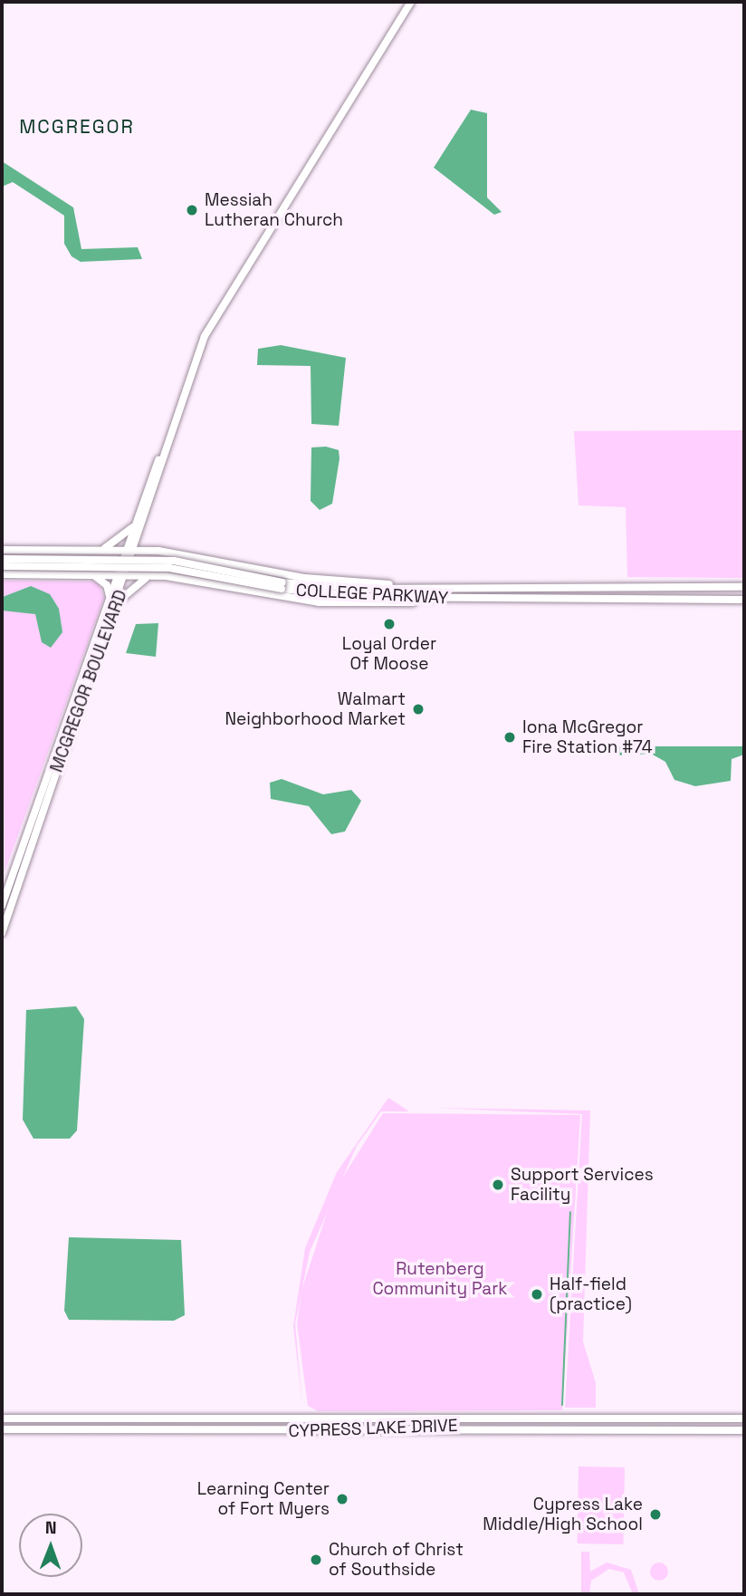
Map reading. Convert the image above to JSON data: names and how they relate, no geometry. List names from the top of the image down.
{
  "streets": {
    "main road": ["COLLEGE PARKWAY", "MCGREGOR BOULEVARD", "CYPRESS LAKE DRIVE"]
  },
  "districts": ["MCGREGOR"],
  "parks": ["Rutenberg Community Park"],
  "places": [
    "Messiah Lutheran Church",
    "Loyal Order Of Moose",
    "Walmart Neighborhood Market",
    "Iona McGregor Fire Station #74",
    "Support Services Facility",
    "Half-field (practice)",
    "Learning Center of Fort Myers",
    "Cypress Lake Middle/High School",
    "Church of Christ of Southside"
  ],
  "north": "top"
}
